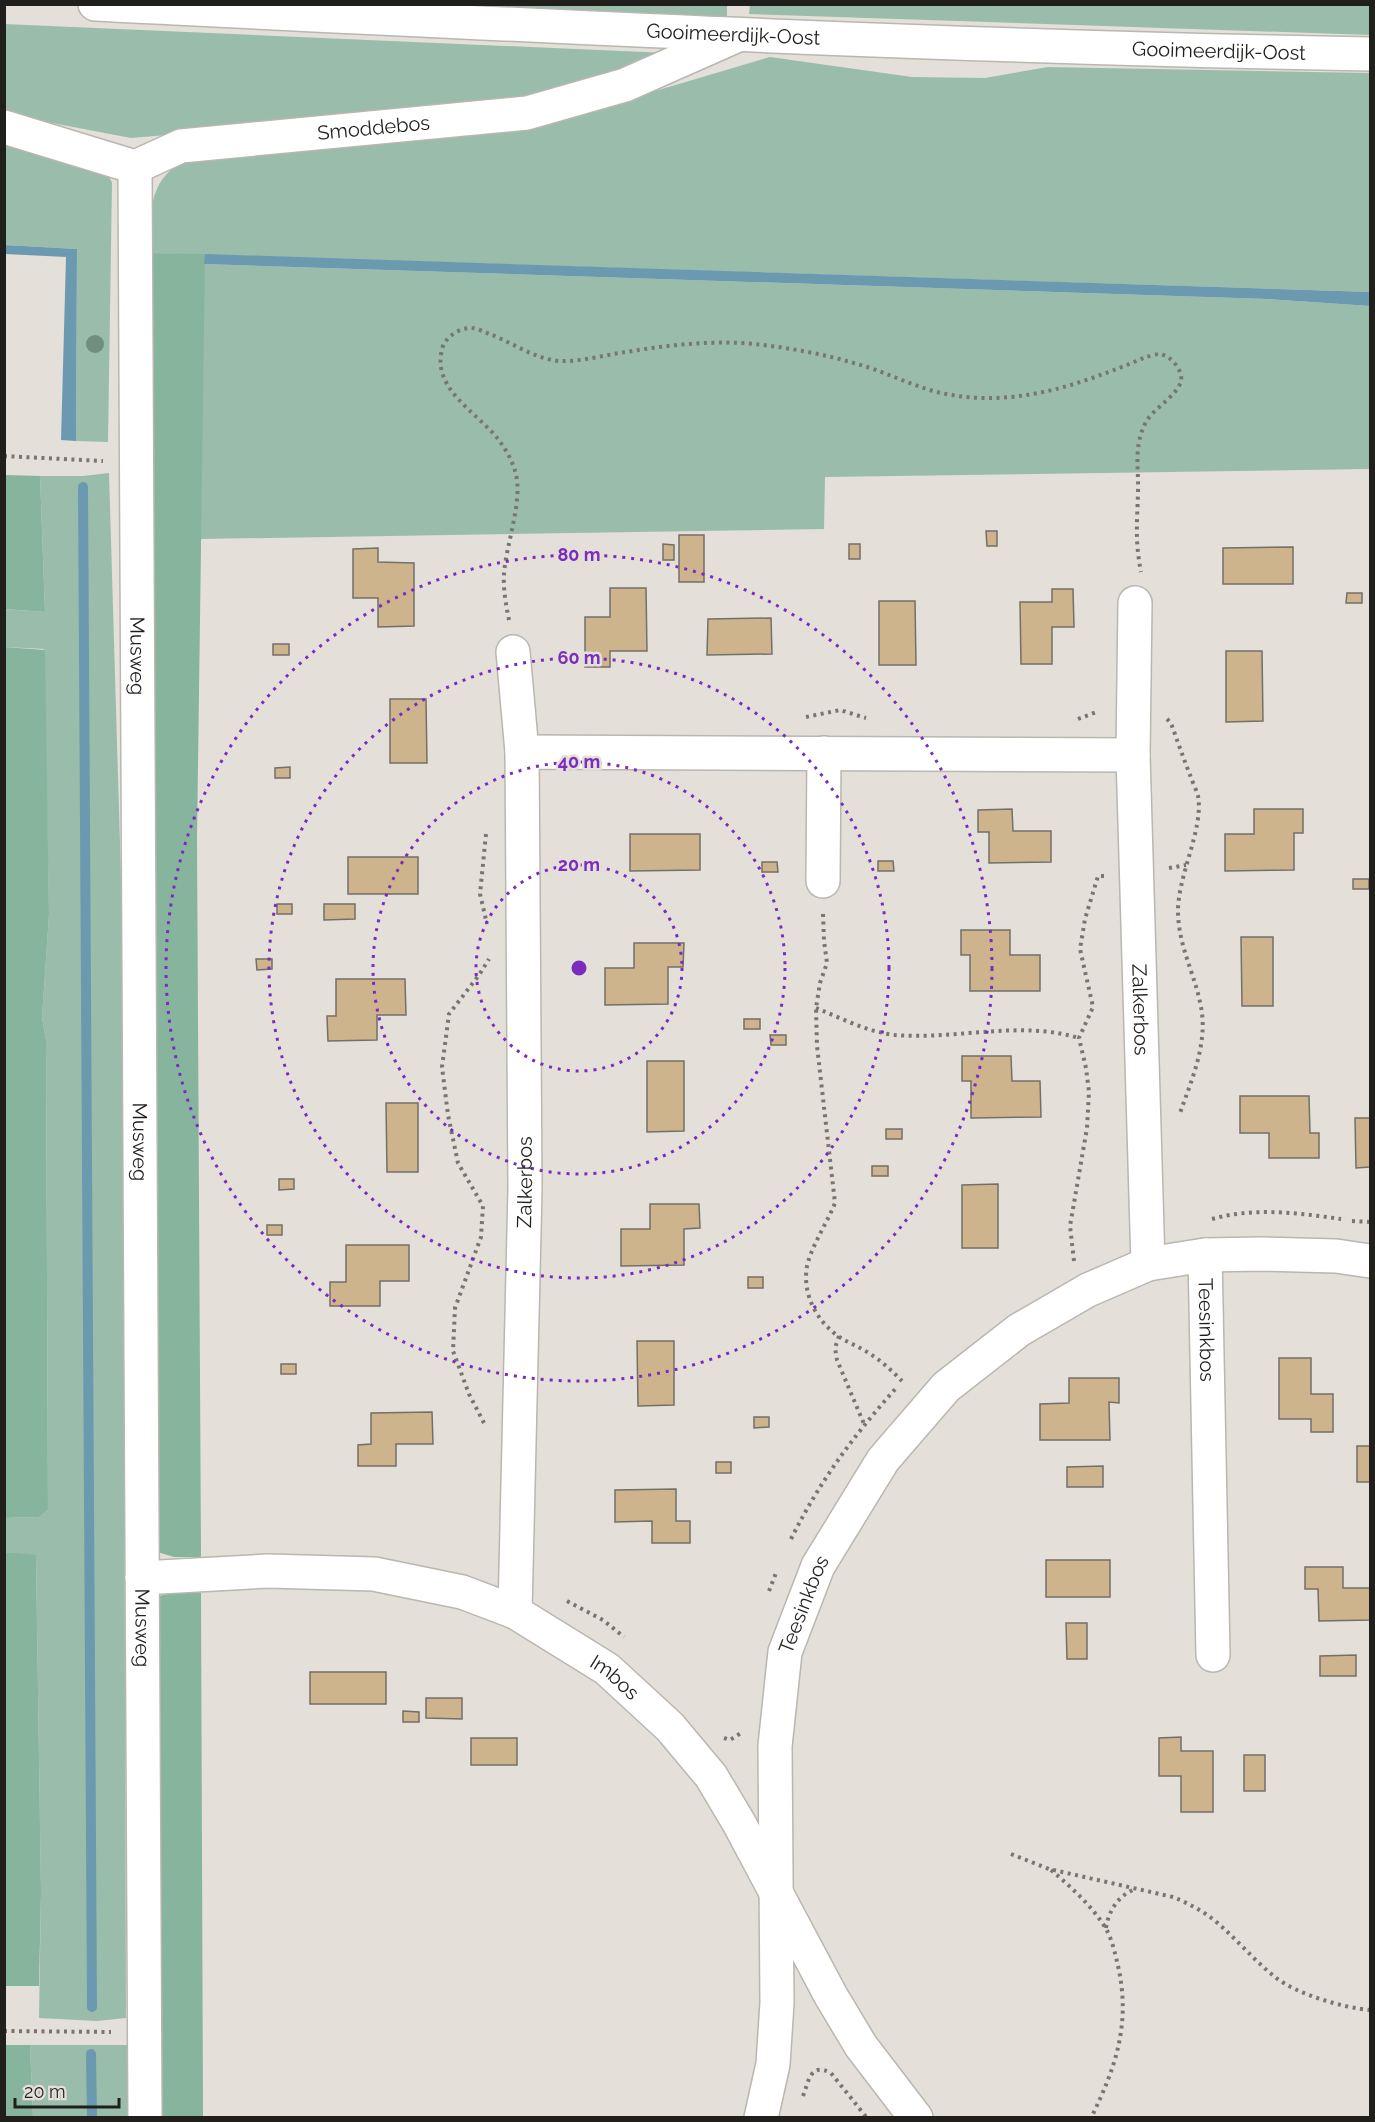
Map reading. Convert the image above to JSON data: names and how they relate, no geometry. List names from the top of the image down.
{
  "streets": {
    "street": [
      "Gooimeerdijk-Oost",
      "Smoddebos",
      "Musweg",
      "Zalkerbos",
      "Teesinkbos",
      "Imbos"
    ]
  },
  "crossings": [
    ["Gooimeerdijk-Oost", "Smoddebos"],
    ["Smoddebos", "Musweg"],
    ["Musweg", "Imbos"],
    ["Zalkerbos", "Teesinkbos"],
    ["Zalkerbos", "Imbos"],
    ["Teesinkbos", "Imbos"]
  ],
  "scale_bar": "20 m",
  "rings": [
    "80 m",
    "60 m",
    "40 m",
    "20 m"
  ]
}
